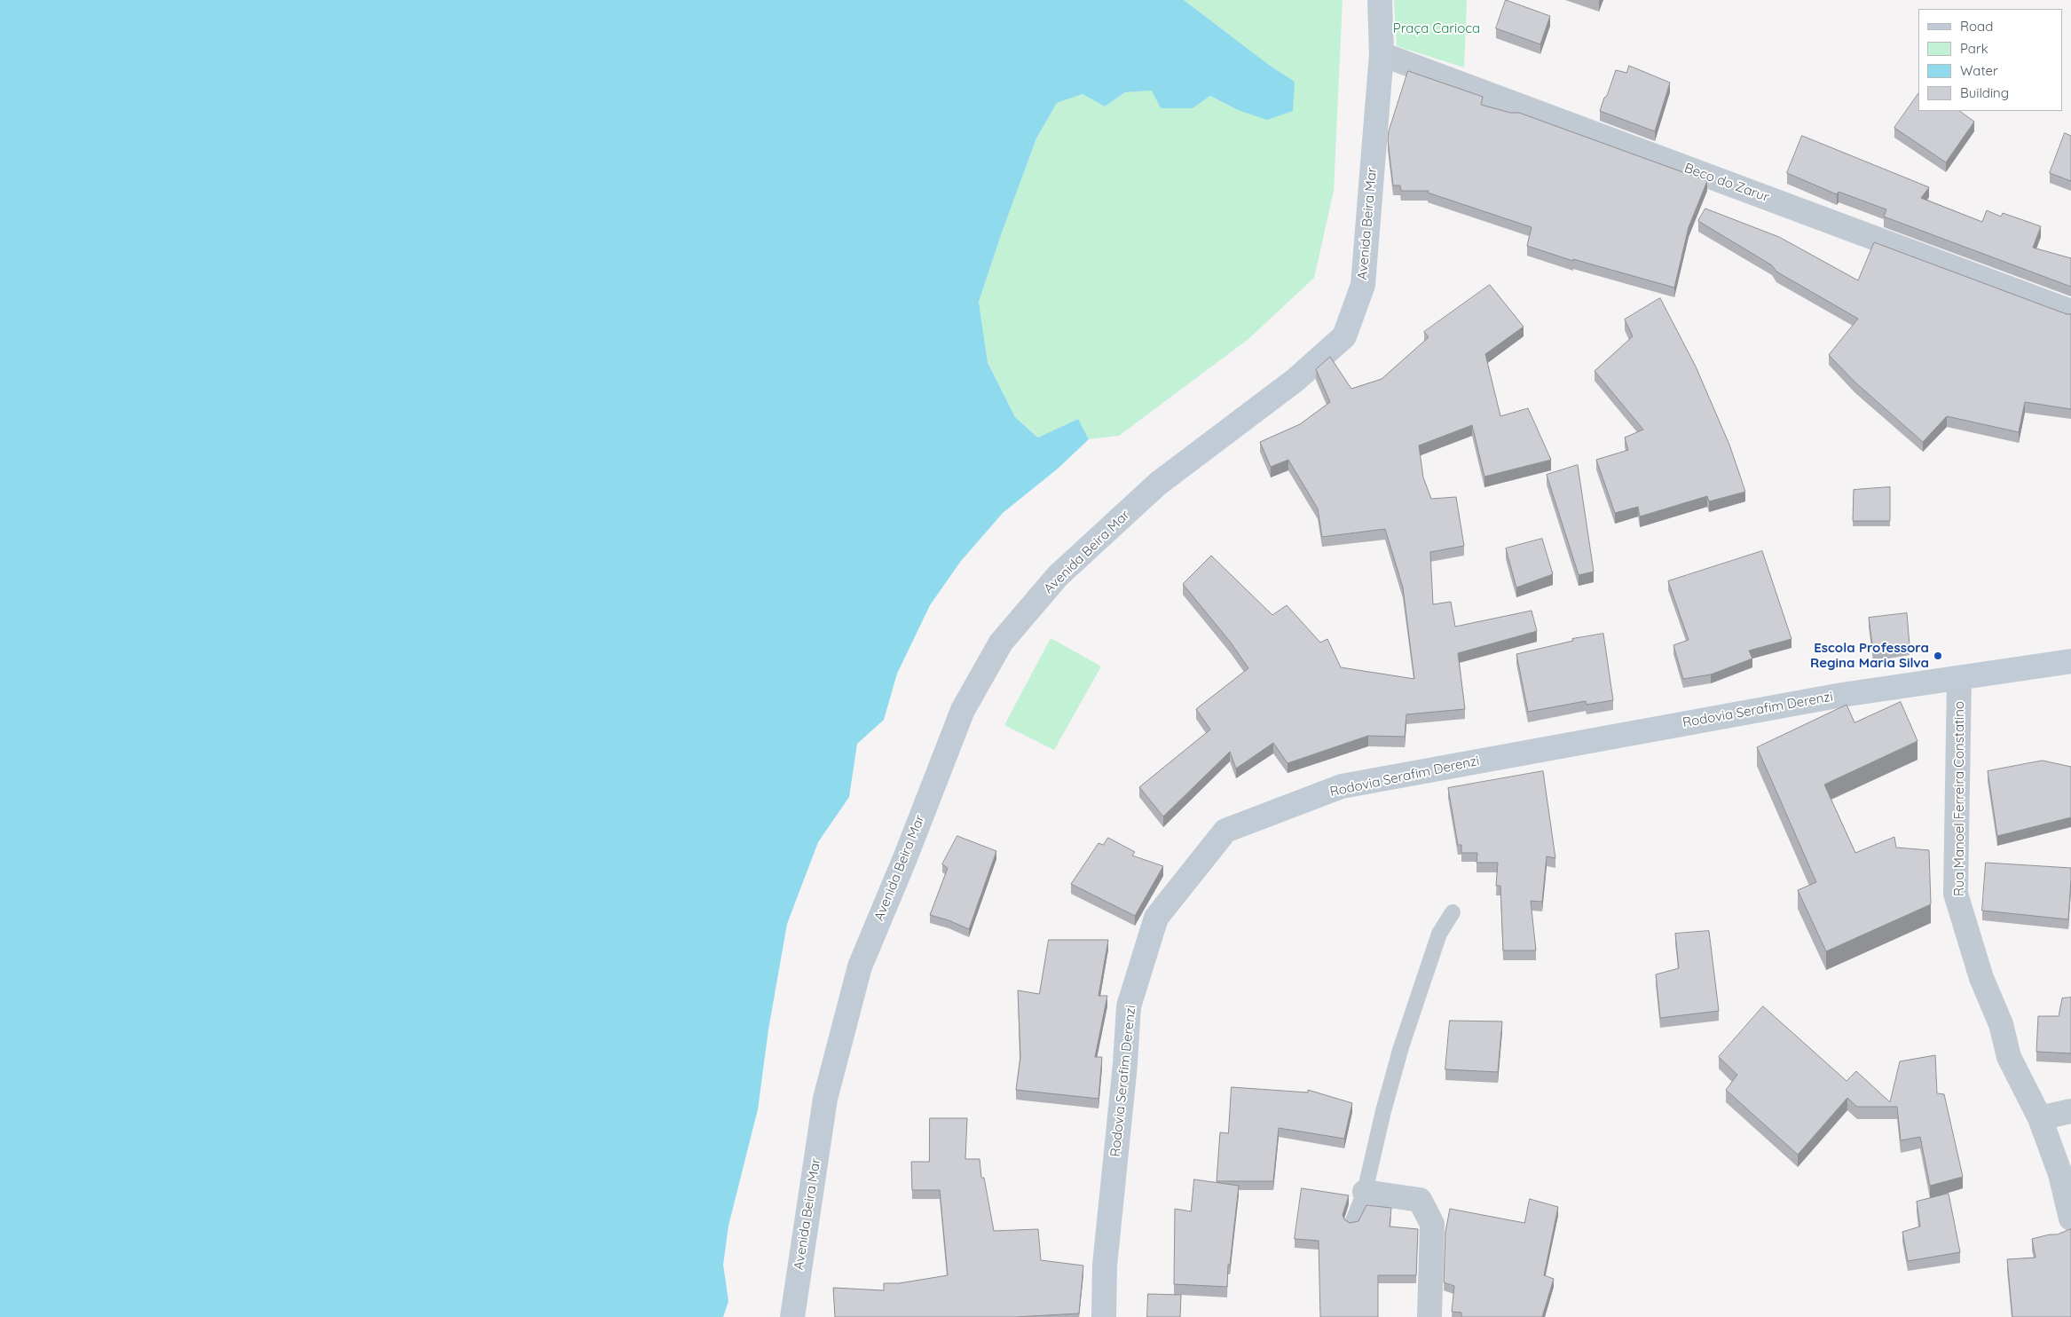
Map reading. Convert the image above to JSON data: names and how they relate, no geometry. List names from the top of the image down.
{
  "streets": {
    "street": [
      "Beco do Zarur",
      "Avenida Beira Mar",
      "Rodovia Serafim Derenzi",
      "Rua Manoel Ferreira Constatino"
    ]
  },
  "crossings": [
    ["Beco do Zarur", "Avenida Beira Mar"],
    ["Rodovia Serafim Derenzi", "Rua Manoel Ferreira Constatino"]
  ],
  "parks": ["Praça Carioca"],
  "places": ["Escola Professora Regina Maria Silva"],
  "legend": [
    "Road",
    "Park",
    "Water",
    "Building"
  ]
}
